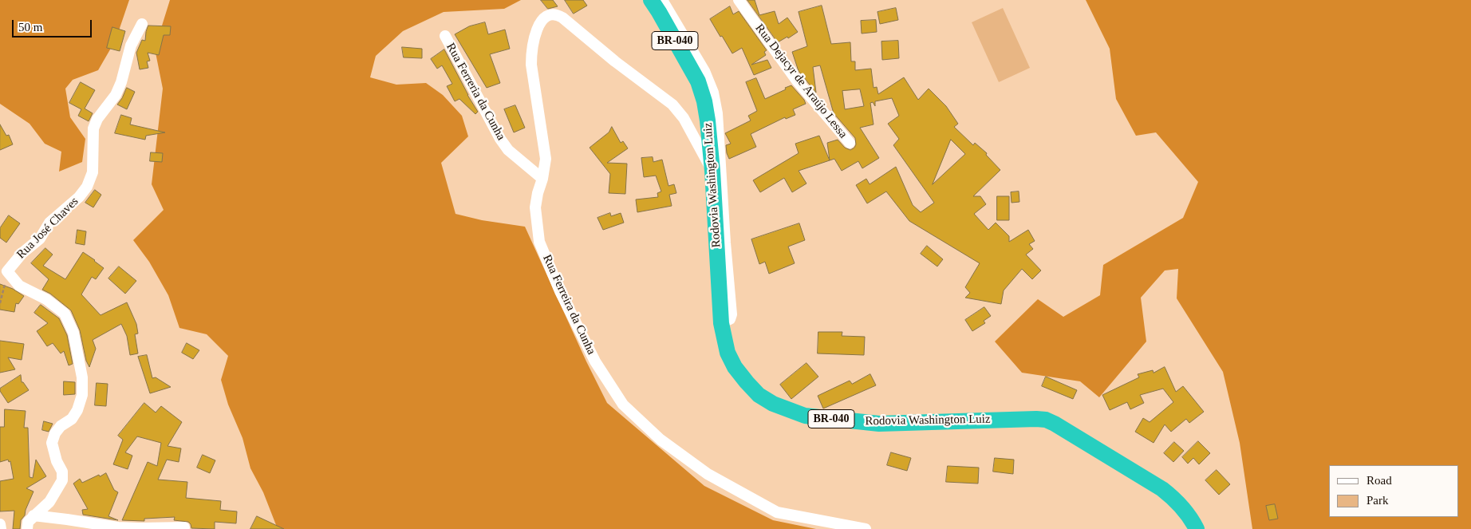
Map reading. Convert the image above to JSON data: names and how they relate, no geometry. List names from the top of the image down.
{
  "streets": {
    "highway": ["BR-040", "Rodovia Washington Luiz"],
    "street": [
      "Rua Dejacyr de Araújo Lessa",
      "Rua Ferreria da Cunha",
      "Rua José Chaves",
      "Rua Ferreira da Cunha"
    ]
  },
  "crossings": [
    ["Rua Ferreria da Cunha", "Rua Ferreira da Cunha"],
    ["Rodovia Washington Luiz", "Rua Ferreira da Cunha"]
  ],
  "legend": ["Road", "Park"],
  "scale_bar": "50 m"
}
